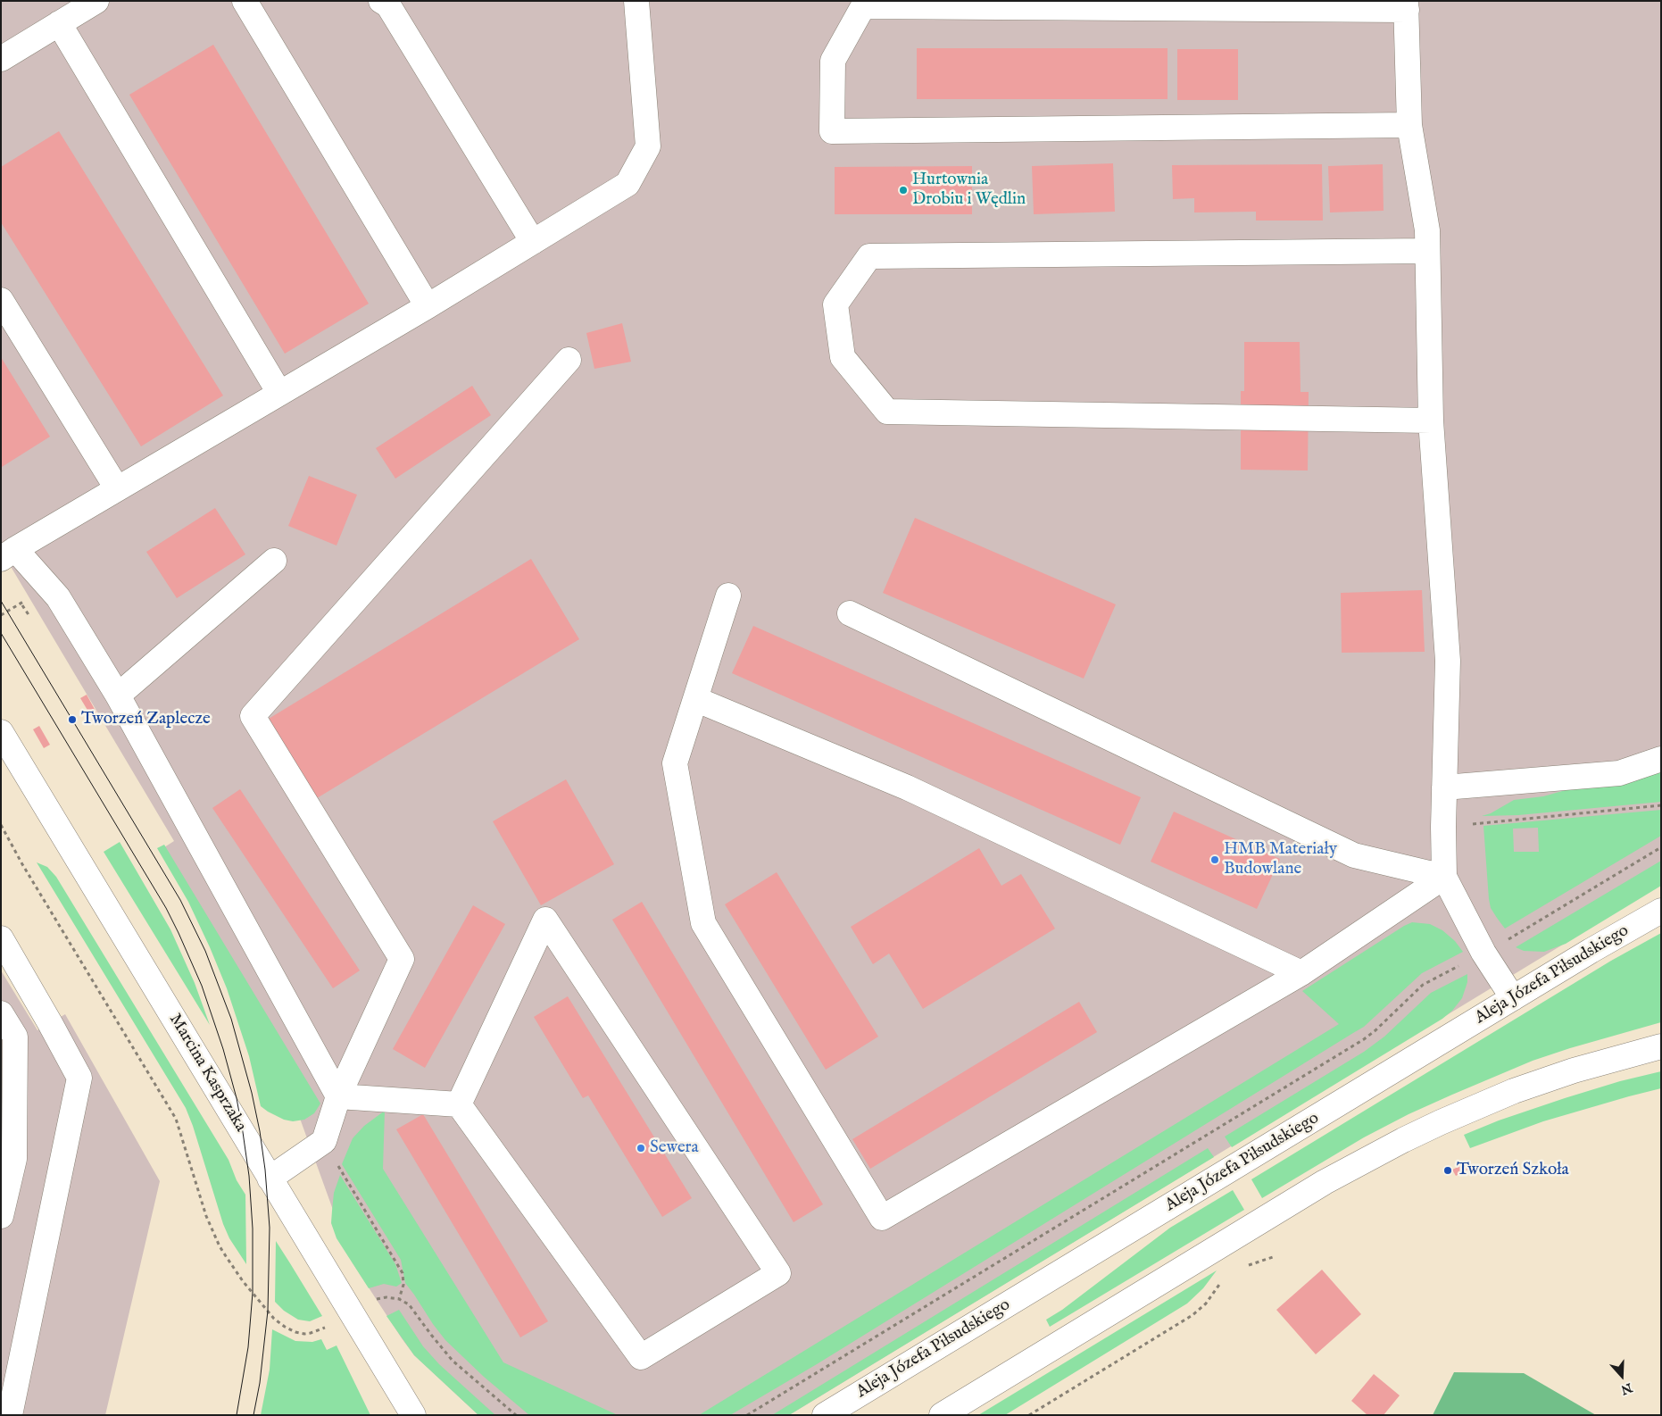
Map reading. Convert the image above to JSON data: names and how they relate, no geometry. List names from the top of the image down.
{
  "streets": {
    "street": ["Aleja Józefa Piłsudskiego", "Marcina Kasprzaka"]
  },
  "places": [
    "Hurtownia Drobiu i Wędlin",
    "Tworzeń Zaplecze",
    "HMB Materiały Budowlane",
    "Sewera",
    "Tworzeń Szkoła"
  ],
  "north": "bottom"
}
